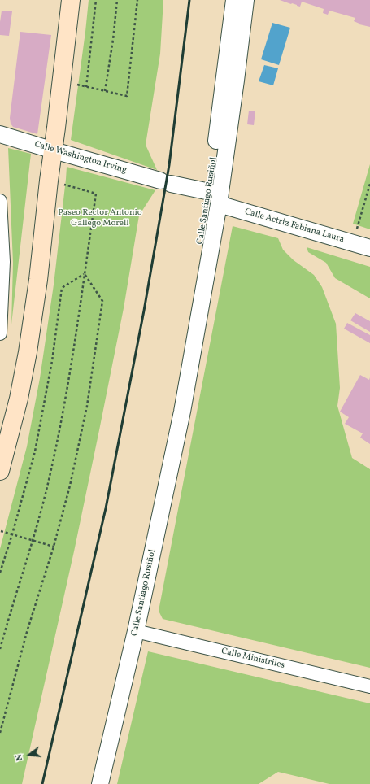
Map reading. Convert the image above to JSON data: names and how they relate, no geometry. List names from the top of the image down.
{
  "streets": {
    "street": [
      "Calle Washington Irving",
      "Calle Santiago Rusiñol",
      "Calle Actriz Fabiana Laura",
      "Calle Ministriles"
    ]
  },
  "crossings": [
    ["Calle Washington Irving", "Calle Santiago Rusiñol"],
    ["Calle Washington Irving", "Calle Actriz Fabiana Laura"],
    ["Calle Santiago Rusiñol", "Calle Actriz Fabiana Laura"],
    ["Calle Santiago Rusiñol", "Calle Ministriles"]
  ],
  "parks": ["Paseo Rector Antonio Gallego Morell"],
  "north": "left"
}
